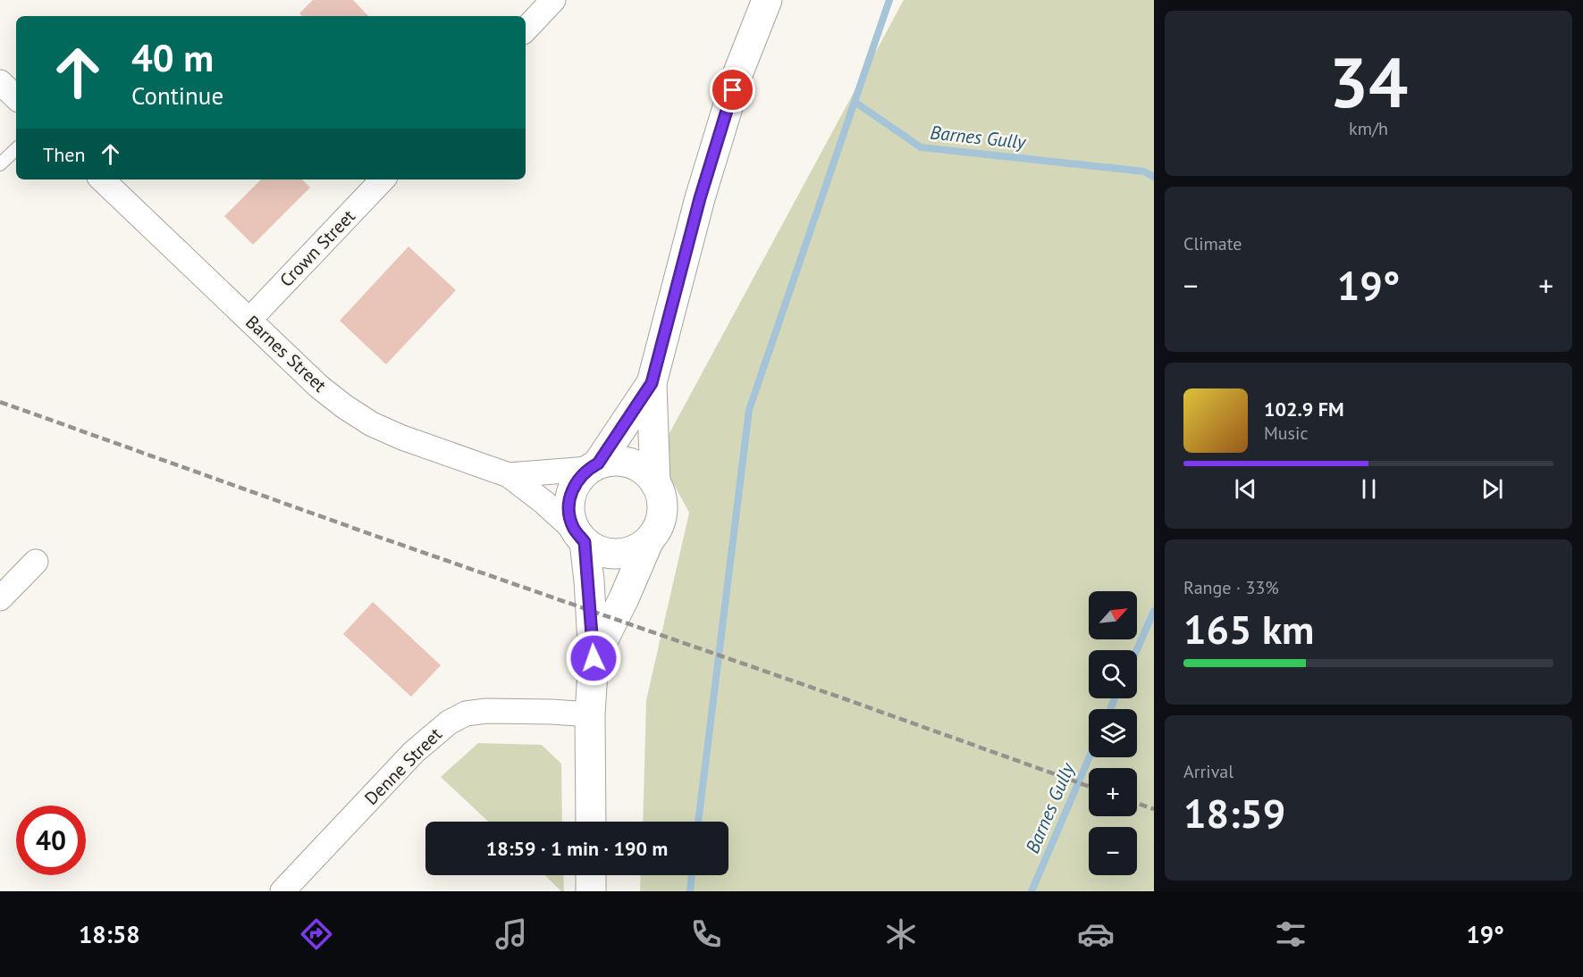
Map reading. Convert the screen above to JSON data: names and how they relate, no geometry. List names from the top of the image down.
{
  "streets": {
    "street": ["Crown Street", "Barnes Street", "Denne Street"]
  },
  "crossings": [
    ["Crown Street", "Barnes Street"]
  ],
  "water": ["Barnes Gully"],
  "north": "top right",
  "page": {
    "tile": [
      ["34", "km/h"],
      "Climate",
      ["Range · 33%", "165 km"],
      ["Arrival", "18:59"]
    ],
    "turn": ["40 m", "Continue"],
    "then": "Then",
    "heat": ["−", "19°", "+"],
    "song": ["102.9 FM", "Music"],
    "map_buttons": ["+", "−"],
    "limit": "40",
    "trip": "18:59 · 1 min · 190 m",
    "tabs": ["18:58", "19°"]
  }
}
